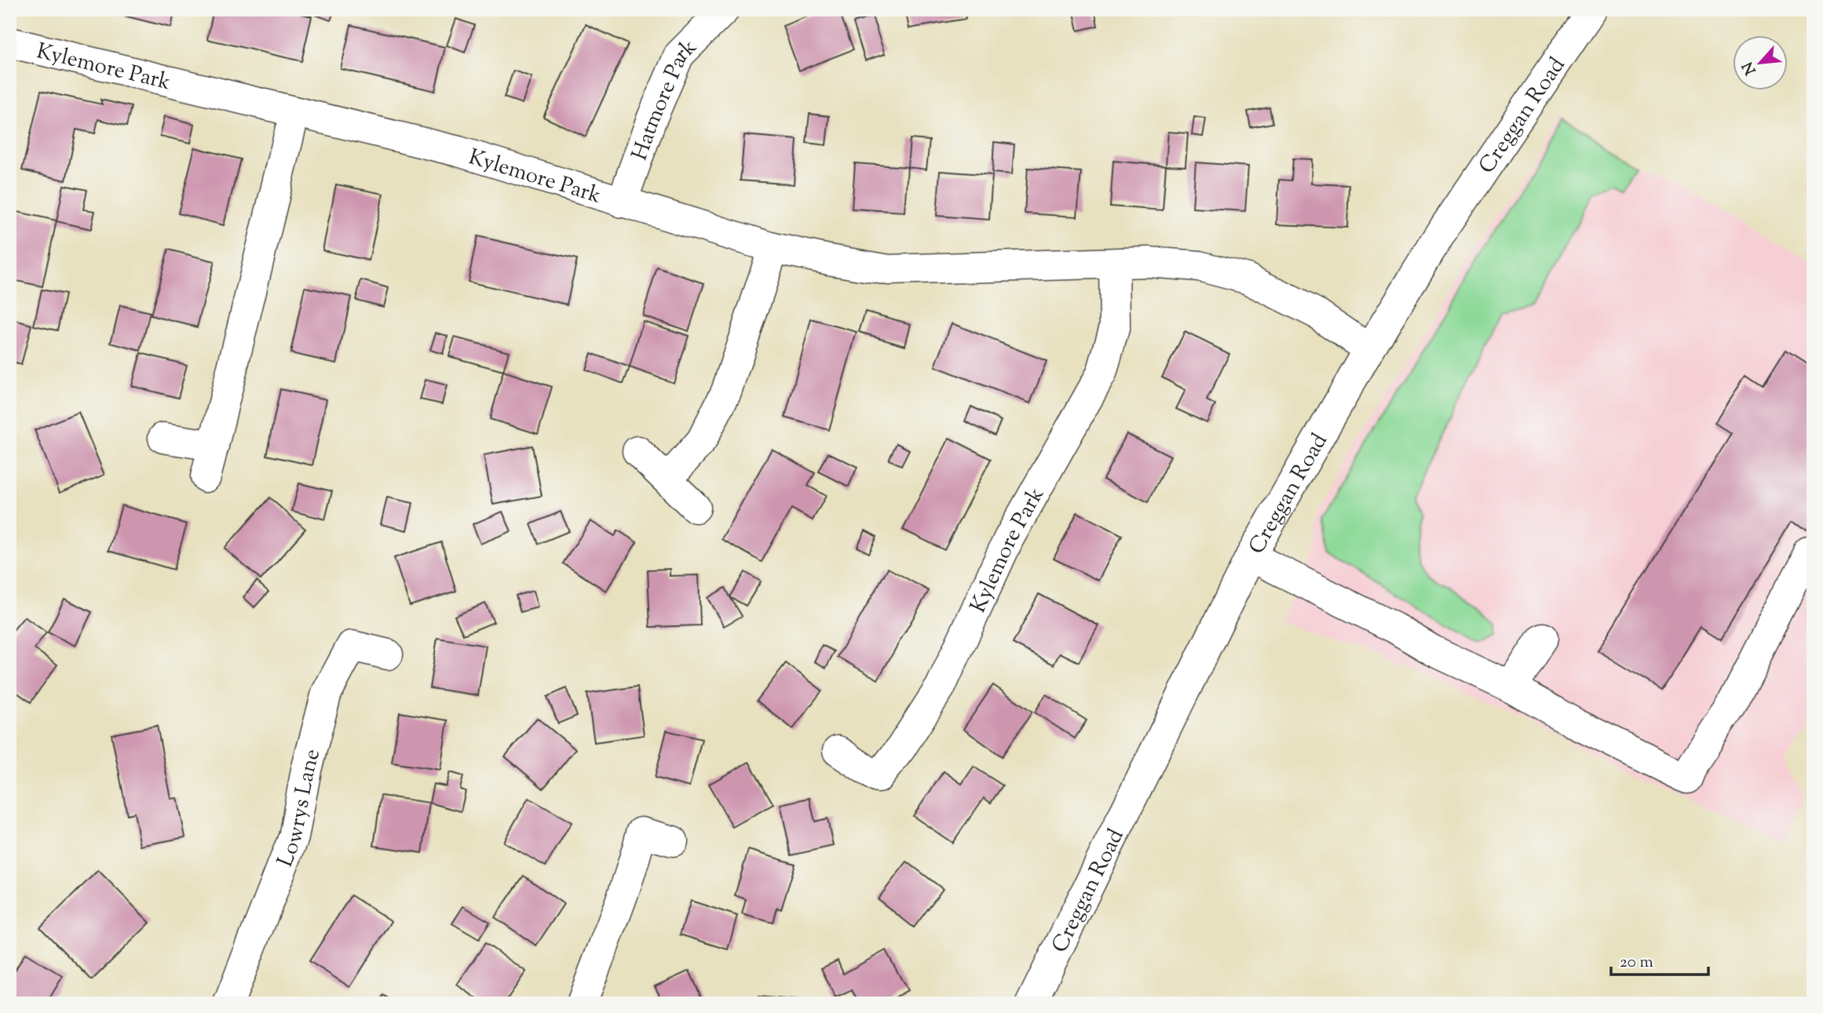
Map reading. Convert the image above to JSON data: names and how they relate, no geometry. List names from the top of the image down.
{
  "streets": {
    "street": [
      "Kylemore Park",
      "Hatmore Park",
      "Creggan Road",
      "Lowrys Lane"
    ]
  },
  "crossings": [
    ["Kylemore Park", "Hatmore Park"],
    ["Kylemore Park", "Creggan Road"]
  ],
  "scale_bar": "20 m",
  "north": "bottom left"
}
